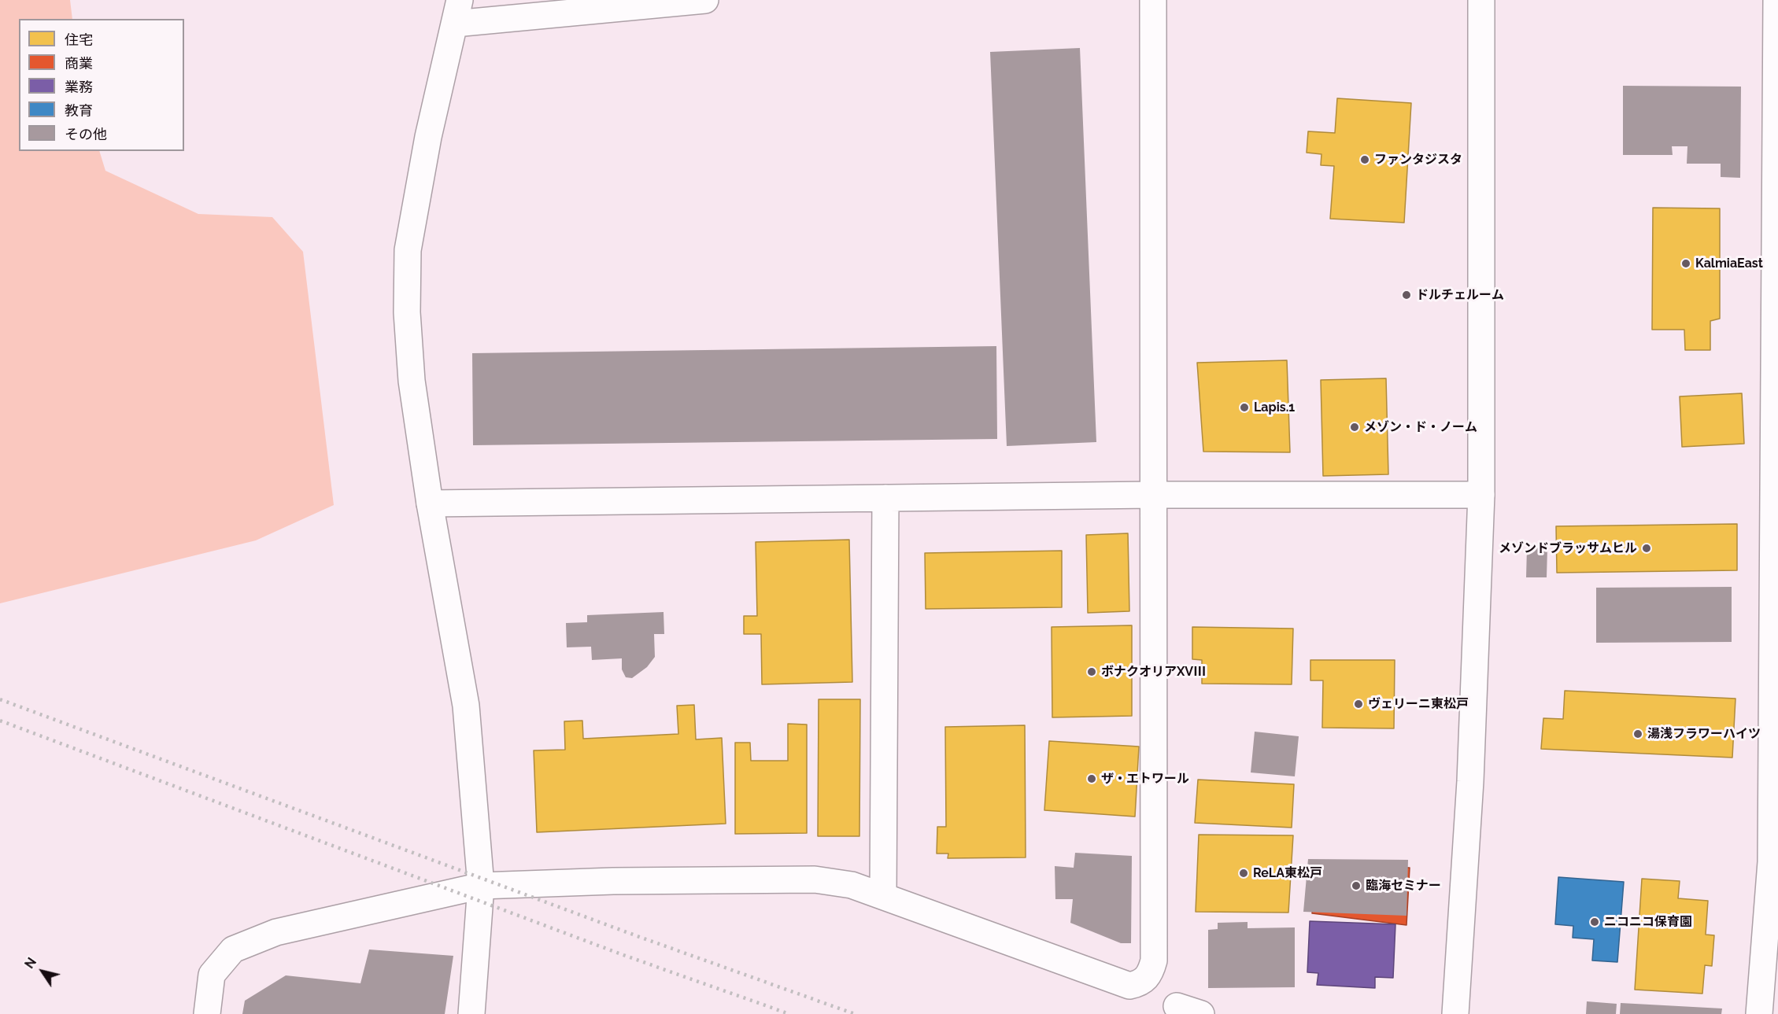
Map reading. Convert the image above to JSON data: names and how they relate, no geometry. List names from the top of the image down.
{
  "places": [
    "ファンタジスタ",
    "KalmiaEast",
    "ドルチェルーム",
    "Lapis.1",
    "メゾン・ド・ノーム",
    "メゾンドブラッサムヒル",
    "ボナクオリアXVⅢ",
    "ヴェリーニ東松戸",
    "湯浅フラワーハイツ",
    "ザ・エトワール",
    "ReLA東松戸",
    "臨海セミナー",
    "ニコニコ保育園"
  ],
  "legend": [
    "住宅",
    "商業",
    "業務",
    "教育",
    "その他"
  ],
  "north": "top left"
}
